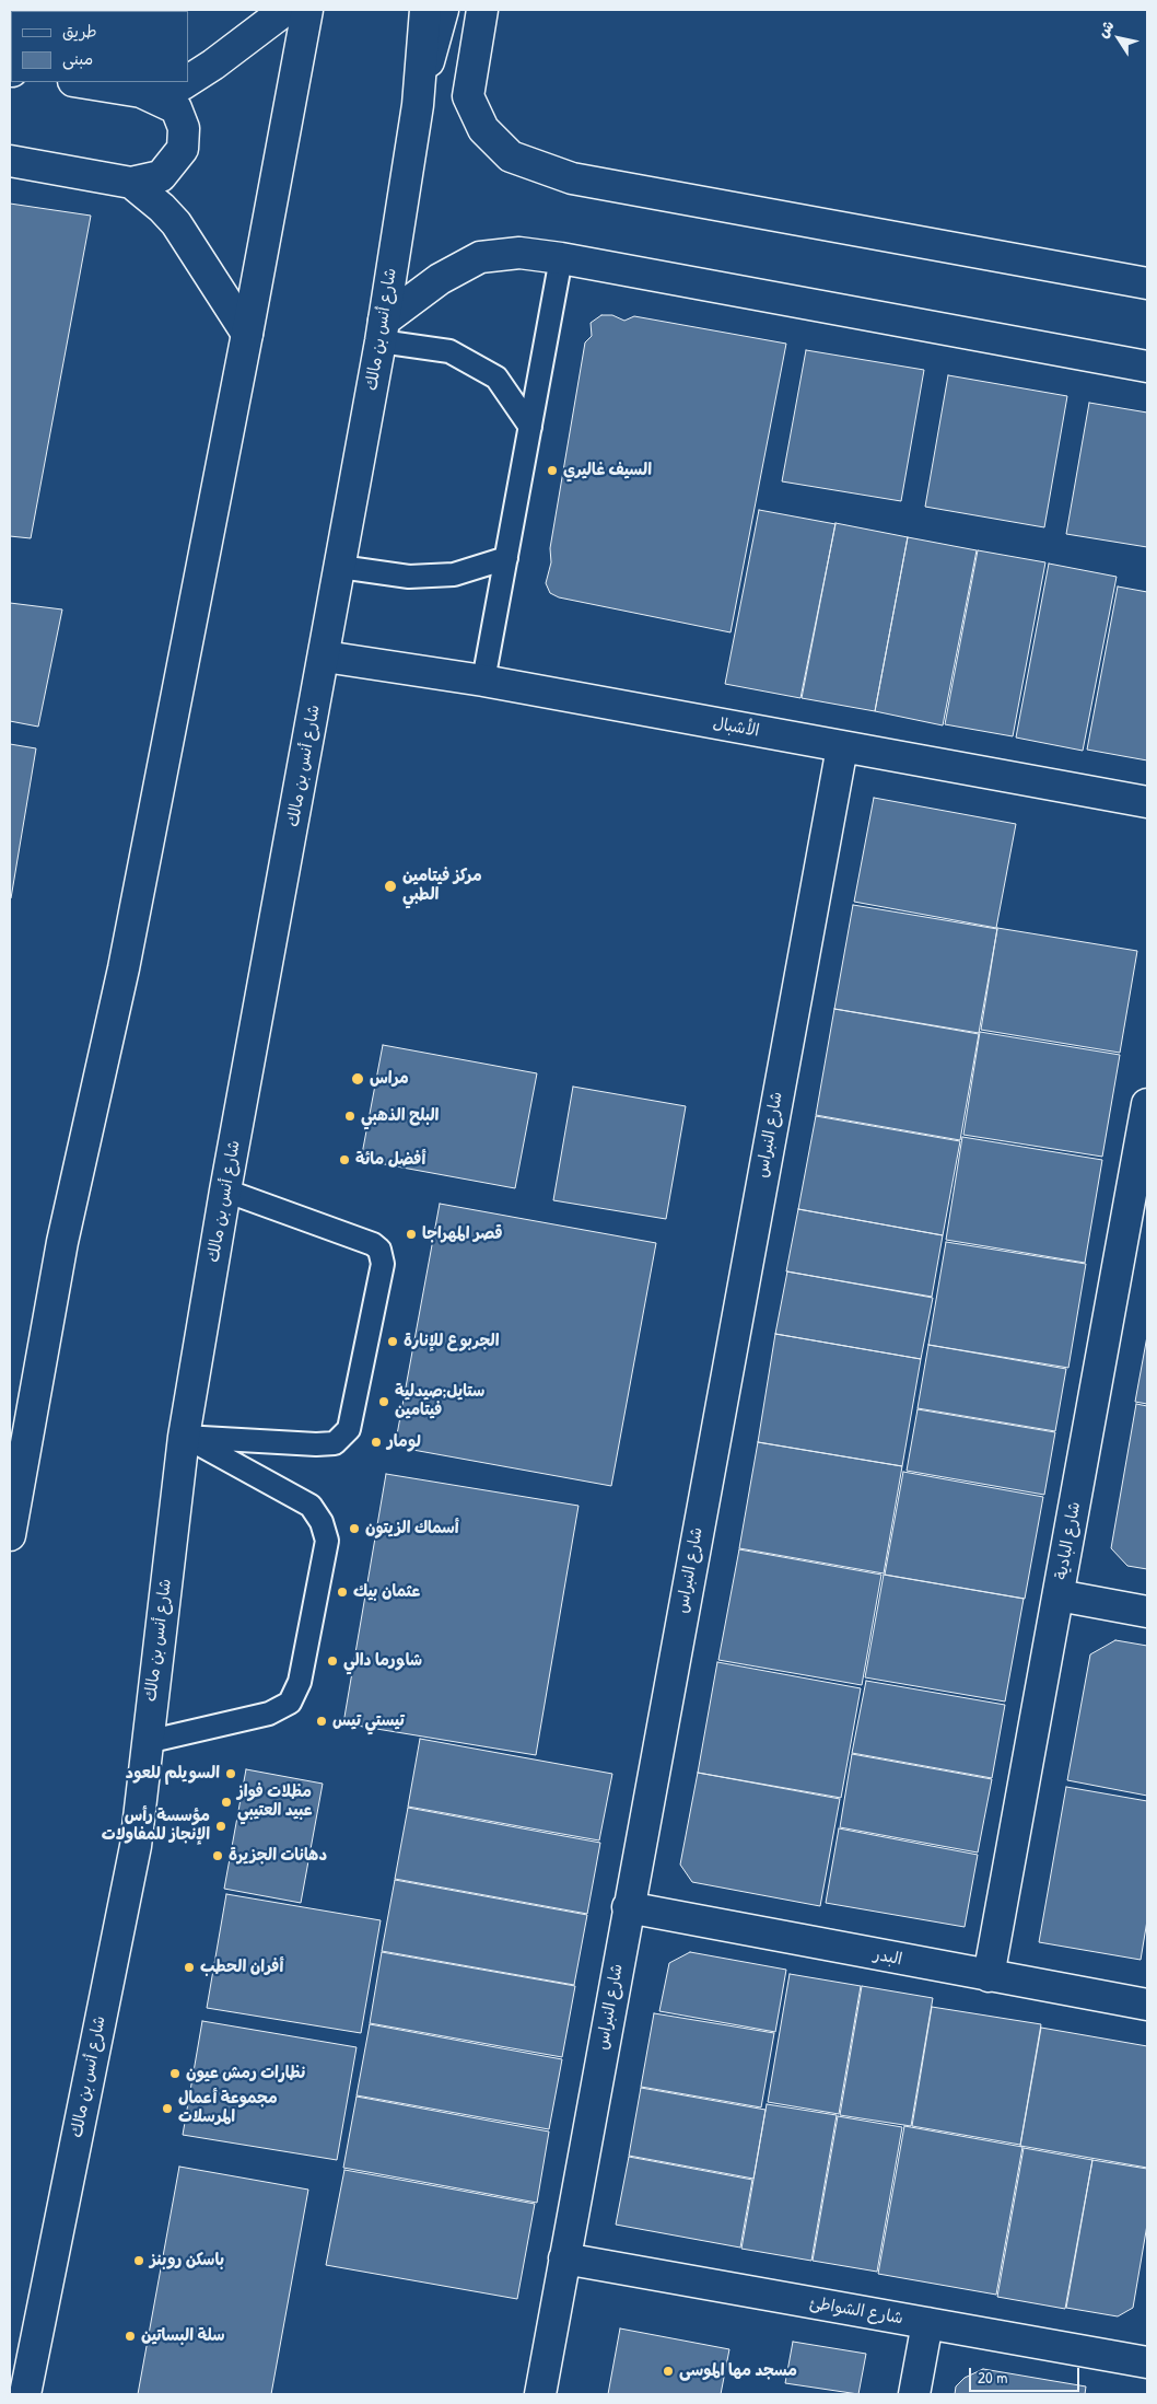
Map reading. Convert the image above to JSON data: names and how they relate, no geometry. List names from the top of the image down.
{
  "streets": {
    "street": [
      "شارع أنس بن مالك",
      "الأشبال",
      "شارع النبراس",
      "شارع البادية",
      "البدر",
      "شارع الشواطئ"
    ]
  },
  "crossings": [
    ["شارع أنس بن مالك", "الأشبال"],
    ["الأشبال", "شارع النبراس"],
    ["شارع النبراس", "البدر"],
    ["شارع النبراس", "شارع الشواطئ"],
    ["شارع البادية", "البدر"]
  ],
  "places": [
    "السيف غاليري",
    "مركز فيتامين الطبي",
    "مراس",
    "البلح الذهبي",
    "أفضل مائة",
    "قصر المهراجا",
    "الجربوع للإنارة",
    "ستايل;صيدلية فيتامين",
    "لومار",
    "أسماك الزيتون",
    "عثمان بيك",
    "شاورما دالي",
    "تيستي تيس",
    "السويلم للعود",
    "مظلات فواز عبيد العتيبي",
    "مؤسسة رأس الإنجاز للمفاولات",
    "دهانات الجزيرة",
    "أفران الحطب",
    "نظارات رمش عيون",
    "مجموعة أعمال المرسلات",
    "باسكن روبنز",
    "سلة البساتين",
    "مسجد مها الموسى"
  ],
  "legend": ["طريق", "مبنى"],
  "scale_bar": "20 m",
  "north": "top left"
}
